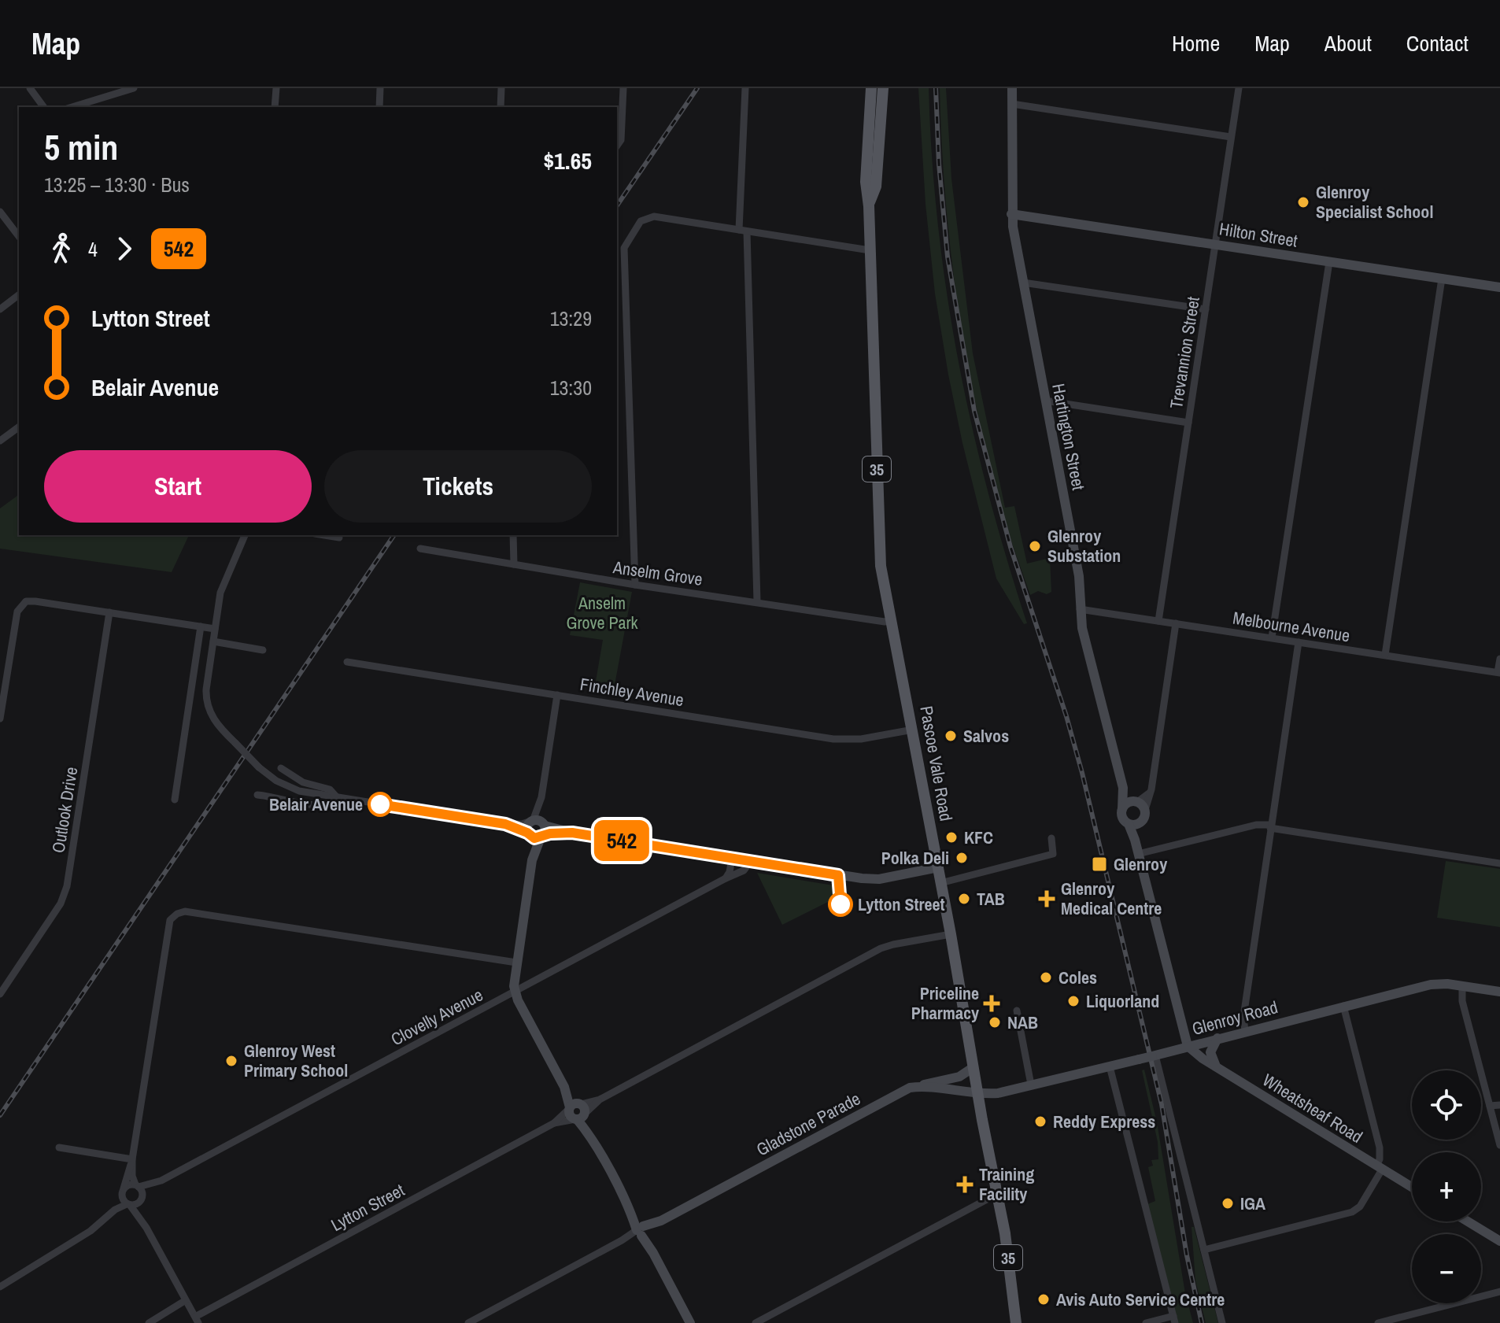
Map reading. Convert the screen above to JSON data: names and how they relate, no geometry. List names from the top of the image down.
{
  "streets": {
    "main road": ["35", "Pascoe Vale Road"],
    "street": [
      "Hilton Street",
      "Trevannion Street",
      "Hartington Street",
      "Anselm Grove",
      "Melbourne Avenue",
      "Finchley Avenue",
      "Outlook Drive",
      "Clovelly Avenue",
      "Glenroy Road",
      "Wheatsheaf Road",
      "Gladstone Parade",
      "Lytton Street"
    ]
  },
  "crossings": [
    ["Hilton Street", "Trevannion Street"],
    ["Hilton Street", "Hartington Street"],
    ["Trevannion Street", "Melbourne Avenue"],
    ["Hartington Street", "Melbourne Avenue"],
    ["Anselm Grove", "Pascoe Vale Road"],
    ["Finchley Avenue", "Pascoe Vale Road"],
    ["Pascoe Vale Road", "Glenroy Road"],
    ["Pascoe Vale Road", "Gladstone Parade"],
    ["Pascoe Vale Road", "Lytton Street"],
    ["Glenroy Road", "Wheatsheaf Road"],
    ["Glenroy Road", "Gladstone Parade"]
  ],
  "parks": ["Anselm Grove Park"],
  "places": {
    "other": [
      "Glenroy Specialist School",
      "Glenroy Substation",
      "Salvos",
      "Belair Avenue",
      "KFC",
      "Polka Deli",
      "TAB",
      "Lytton Street",
      "Coles",
      "Liquorland",
      "NAB",
      "Glenroy West Primary School",
      "Reddy Express",
      "IGA",
      "Avis Auto Service Centre"
    ],
    "transit": ["Glenroy"],
    "health": ["Glenroy Medical Centre", "Priceline Pharmacy", "Training Facility"]
  },
  "lines": ["bus line 542"],
  "page": {
    "header": "Map",
    "nav": [
      "Home",
      "Map",
      "About",
      "Contact"
    ],
    "on_map": "542",
    "heading": ["5 min", "13:25 – 13:30 · Bus", "$1.65"],
    "legs": ["4", "542"],
    "list": [
      {
        "name": "Lytton Street",
        "value": "13:29"
      },
      {
        "name": "Belair Avenue",
        "value": "13:30"
      }
    ],
    "buttons": ["Start", "Tickets"],
    "map_buttons": ["+", "−"]
  }
}
